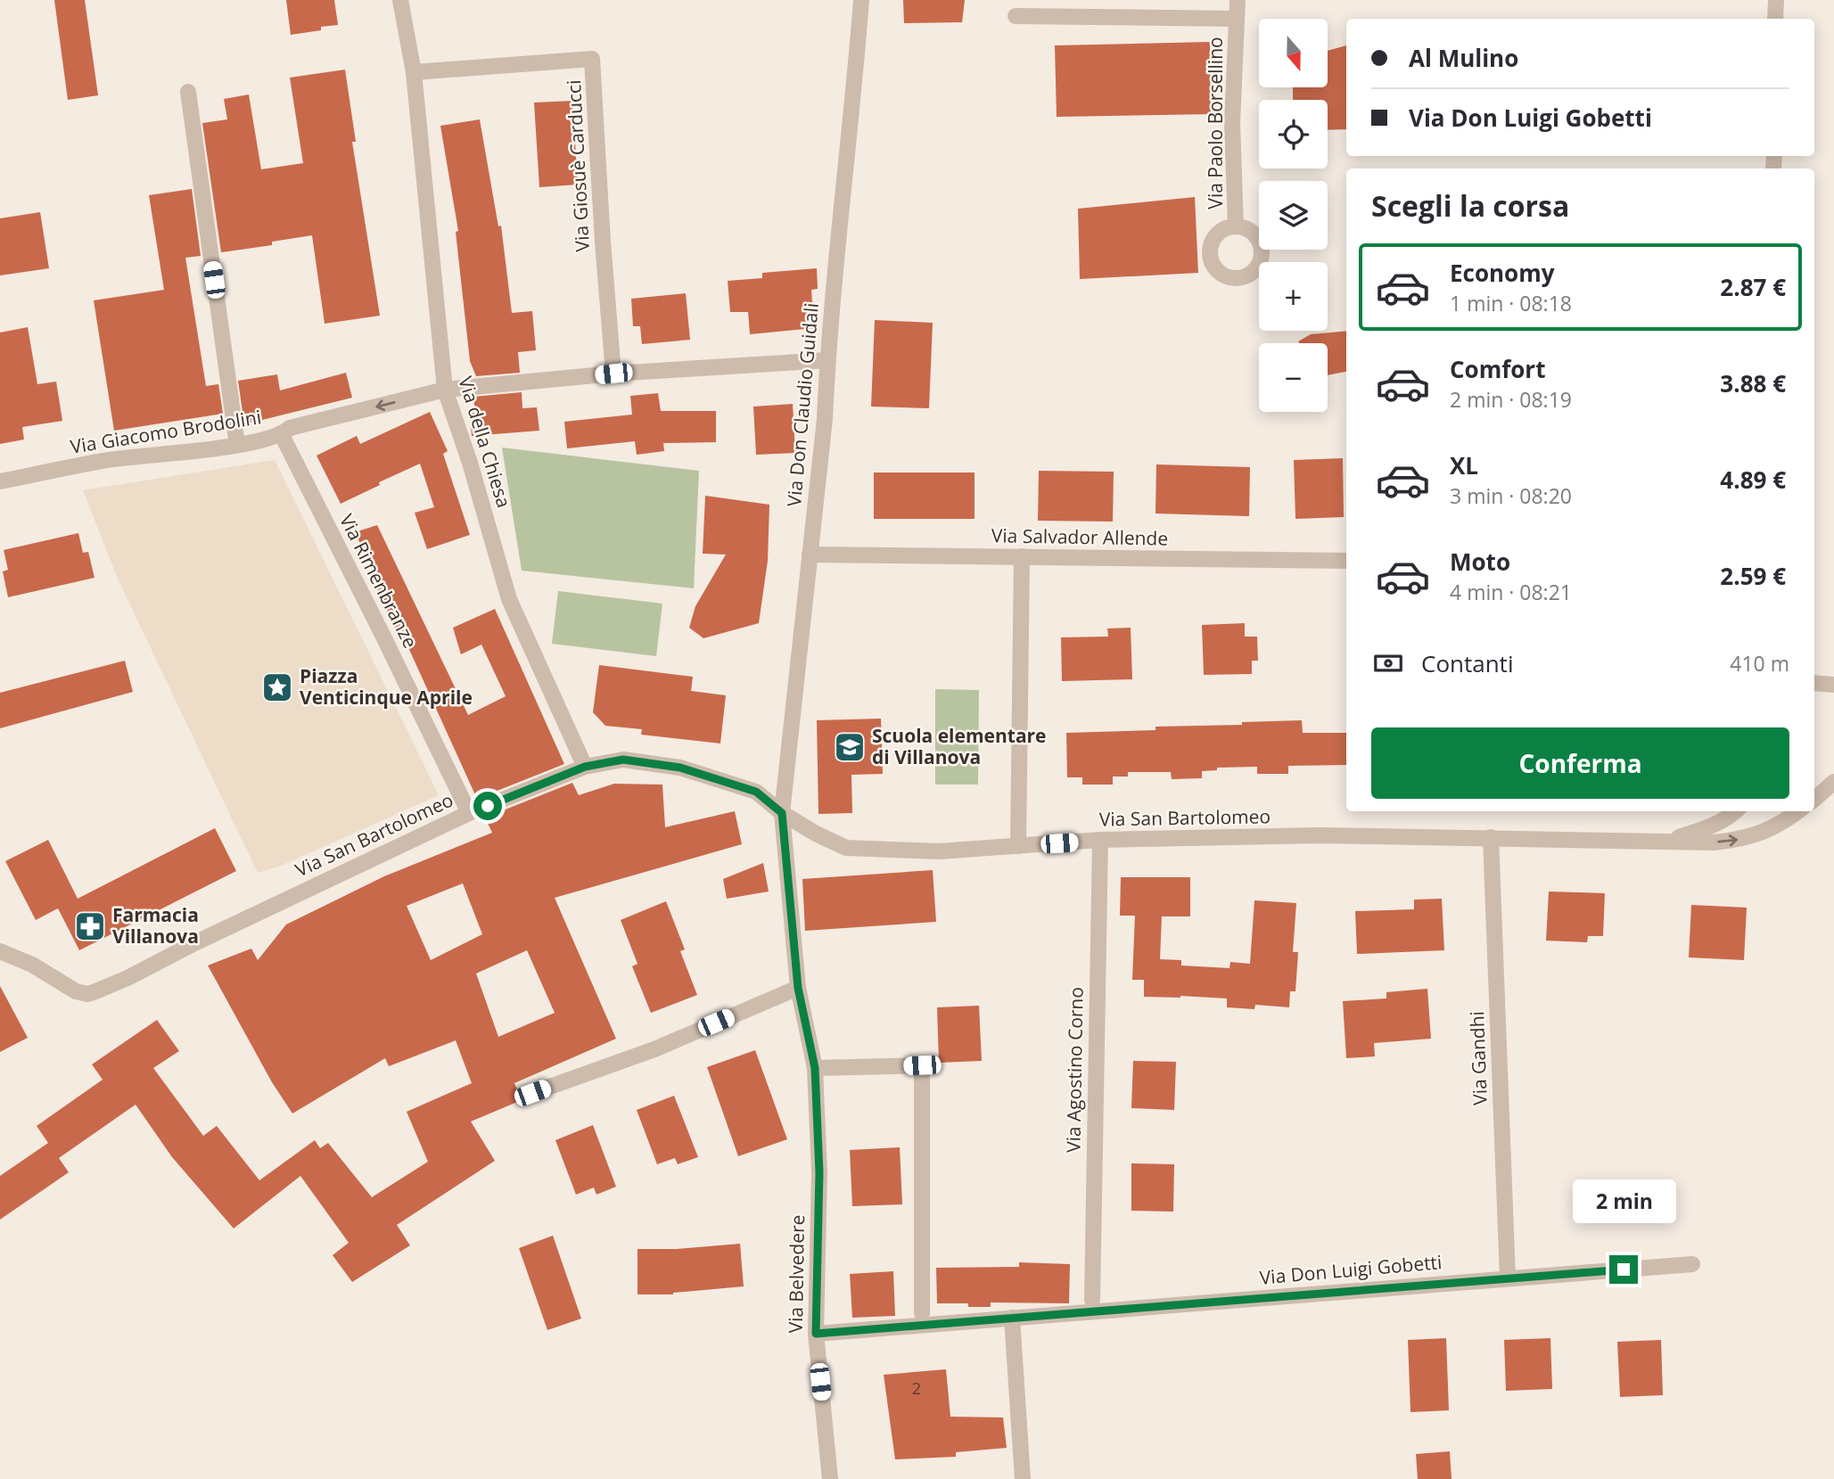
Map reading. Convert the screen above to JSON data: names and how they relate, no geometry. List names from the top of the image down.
{
  "streets": {
    "street": [
      "Via Paolo Borsellino",
      "Via Giosuè Carducci",
      "Via Don Claudio Guidali",
      "Via Giacomo Brodolini",
      "Via della Chiesa",
      "Via Salvador Allende",
      "Via Rimenbranze",
      "Via San Bartolomeo",
      "Via Gandhi",
      "Via Agostino Corno",
      "Via Don Luigi Gobetti",
      "Via Belvedere"
    ]
  },
  "crossings": [
    ["Via Giosuè Carducci", "Via Giacomo Brodolini"],
    ["Via Giosuè Carducci", "Via della Chiesa"],
    ["Via Don Claudio Guidali", "Via Giacomo Brodolini"],
    ["Via Don Claudio Guidali", "Via Salvador Allende"],
    ["Via Don Claudio Guidali", "Via San Bartolomeo"],
    ["Via Don Claudio Guidali", "Via Belvedere"],
    ["Via Giacomo Brodolini", "Via della Chiesa"],
    ["Via Giacomo Brodolini", "Via Rimenbranze"],
    ["Via della Chiesa", "Via San Bartolomeo"],
    ["Via Rimenbranze", "Via San Bartolomeo"],
    ["Via San Bartolomeo", "Via Gandhi"],
    ["Via San Bartolomeo", "Via Agostino Corno"],
    ["Via San Bartolomeo", "Via Belvedere"],
    ["Via Gandhi", "Via Don Luigi Gobetti"],
    ["Via Don Luigi Gobetti", "Via Belvedere"]
  ],
  "places": {
    "place": ["Piazza Venticinque Aprile"],
    "school or university": ["Scuola elementare di Villanova"],
    "pharmacy": ["Farmacia Villanova"]
  },
  "house_numbers": ["2"],
  "north": "bottom",
  "page": {
    "map_buttons": ["+", "−"],
    "banner": ["Al Mulino", "Via Don Luigi Gobetti"],
    "heading": "Scegli la corsa",
    "list": [
      {
        "name": "Economy",
        "note": "1 min · 08:18",
        "value": "2.87 €"
      },
      {
        "name": "Comfort",
        "note": "2 min · 08:19",
        "value": "3.88 €"
      },
      {
        "name": "XL",
        "note": "3 min · 08:20",
        "value": "4.89 €"
      },
      {
        "name": "Moto",
        "note": "4 min · 08:21",
        "value": "2.59 €"
      }
    ],
    "pay": ["Contanti", "410 m"],
    "buttons": "Conferma",
    "bubble": "2 min"
  }
}
